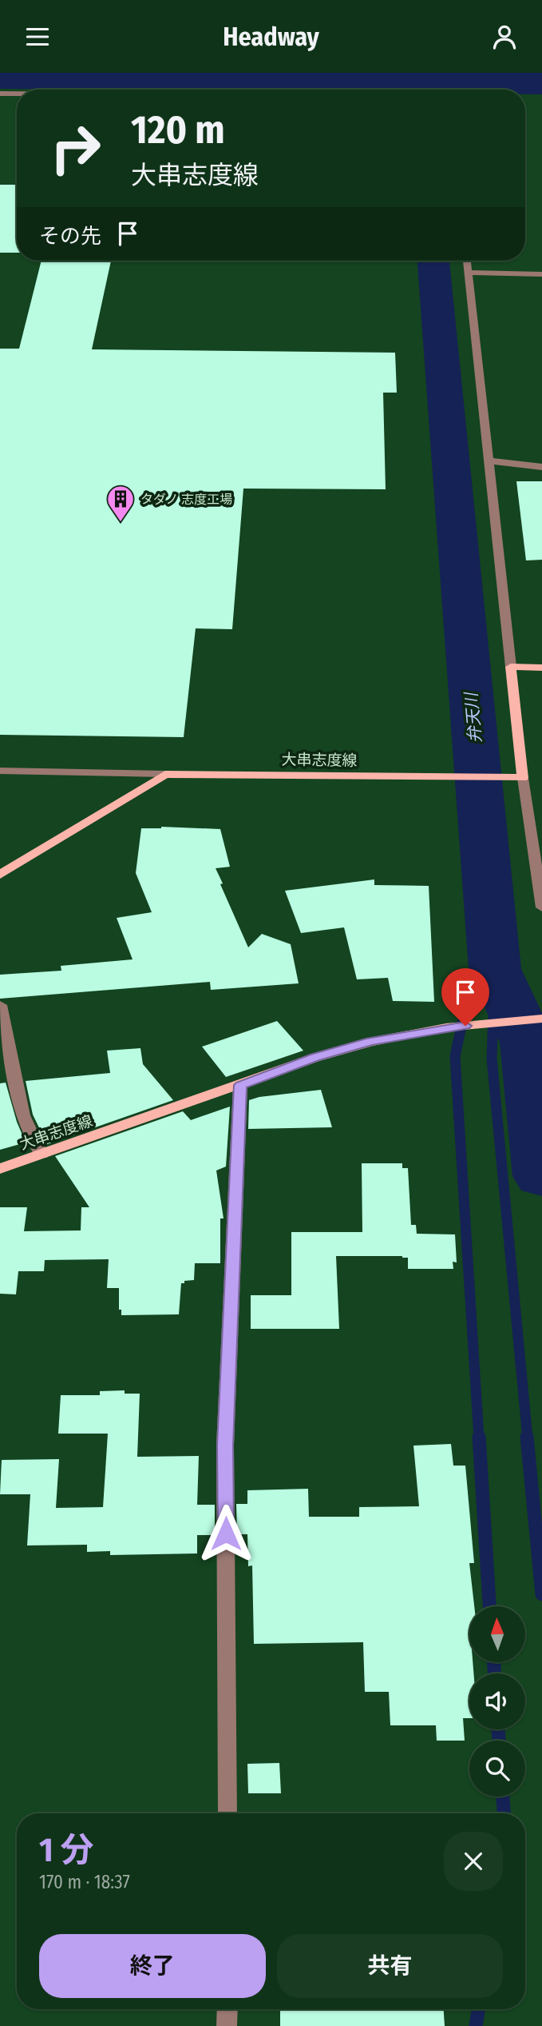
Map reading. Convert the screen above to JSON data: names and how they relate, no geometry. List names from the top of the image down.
{
  "streets": {
    "main road": ["大串志度線"]
  },
  "water": ["弁天川"],
  "places": {
    "building": ["タダノ 志度工場"]
  },
  "north": "top",
  "page": {
    "header": "Headway",
    "turn": ["120 m", "大串志度線"],
    "then": "その先",
    "heading": ["1 分", "170 m · 18:37"],
    "buttons": ["終了", "共有"]
  }
}
